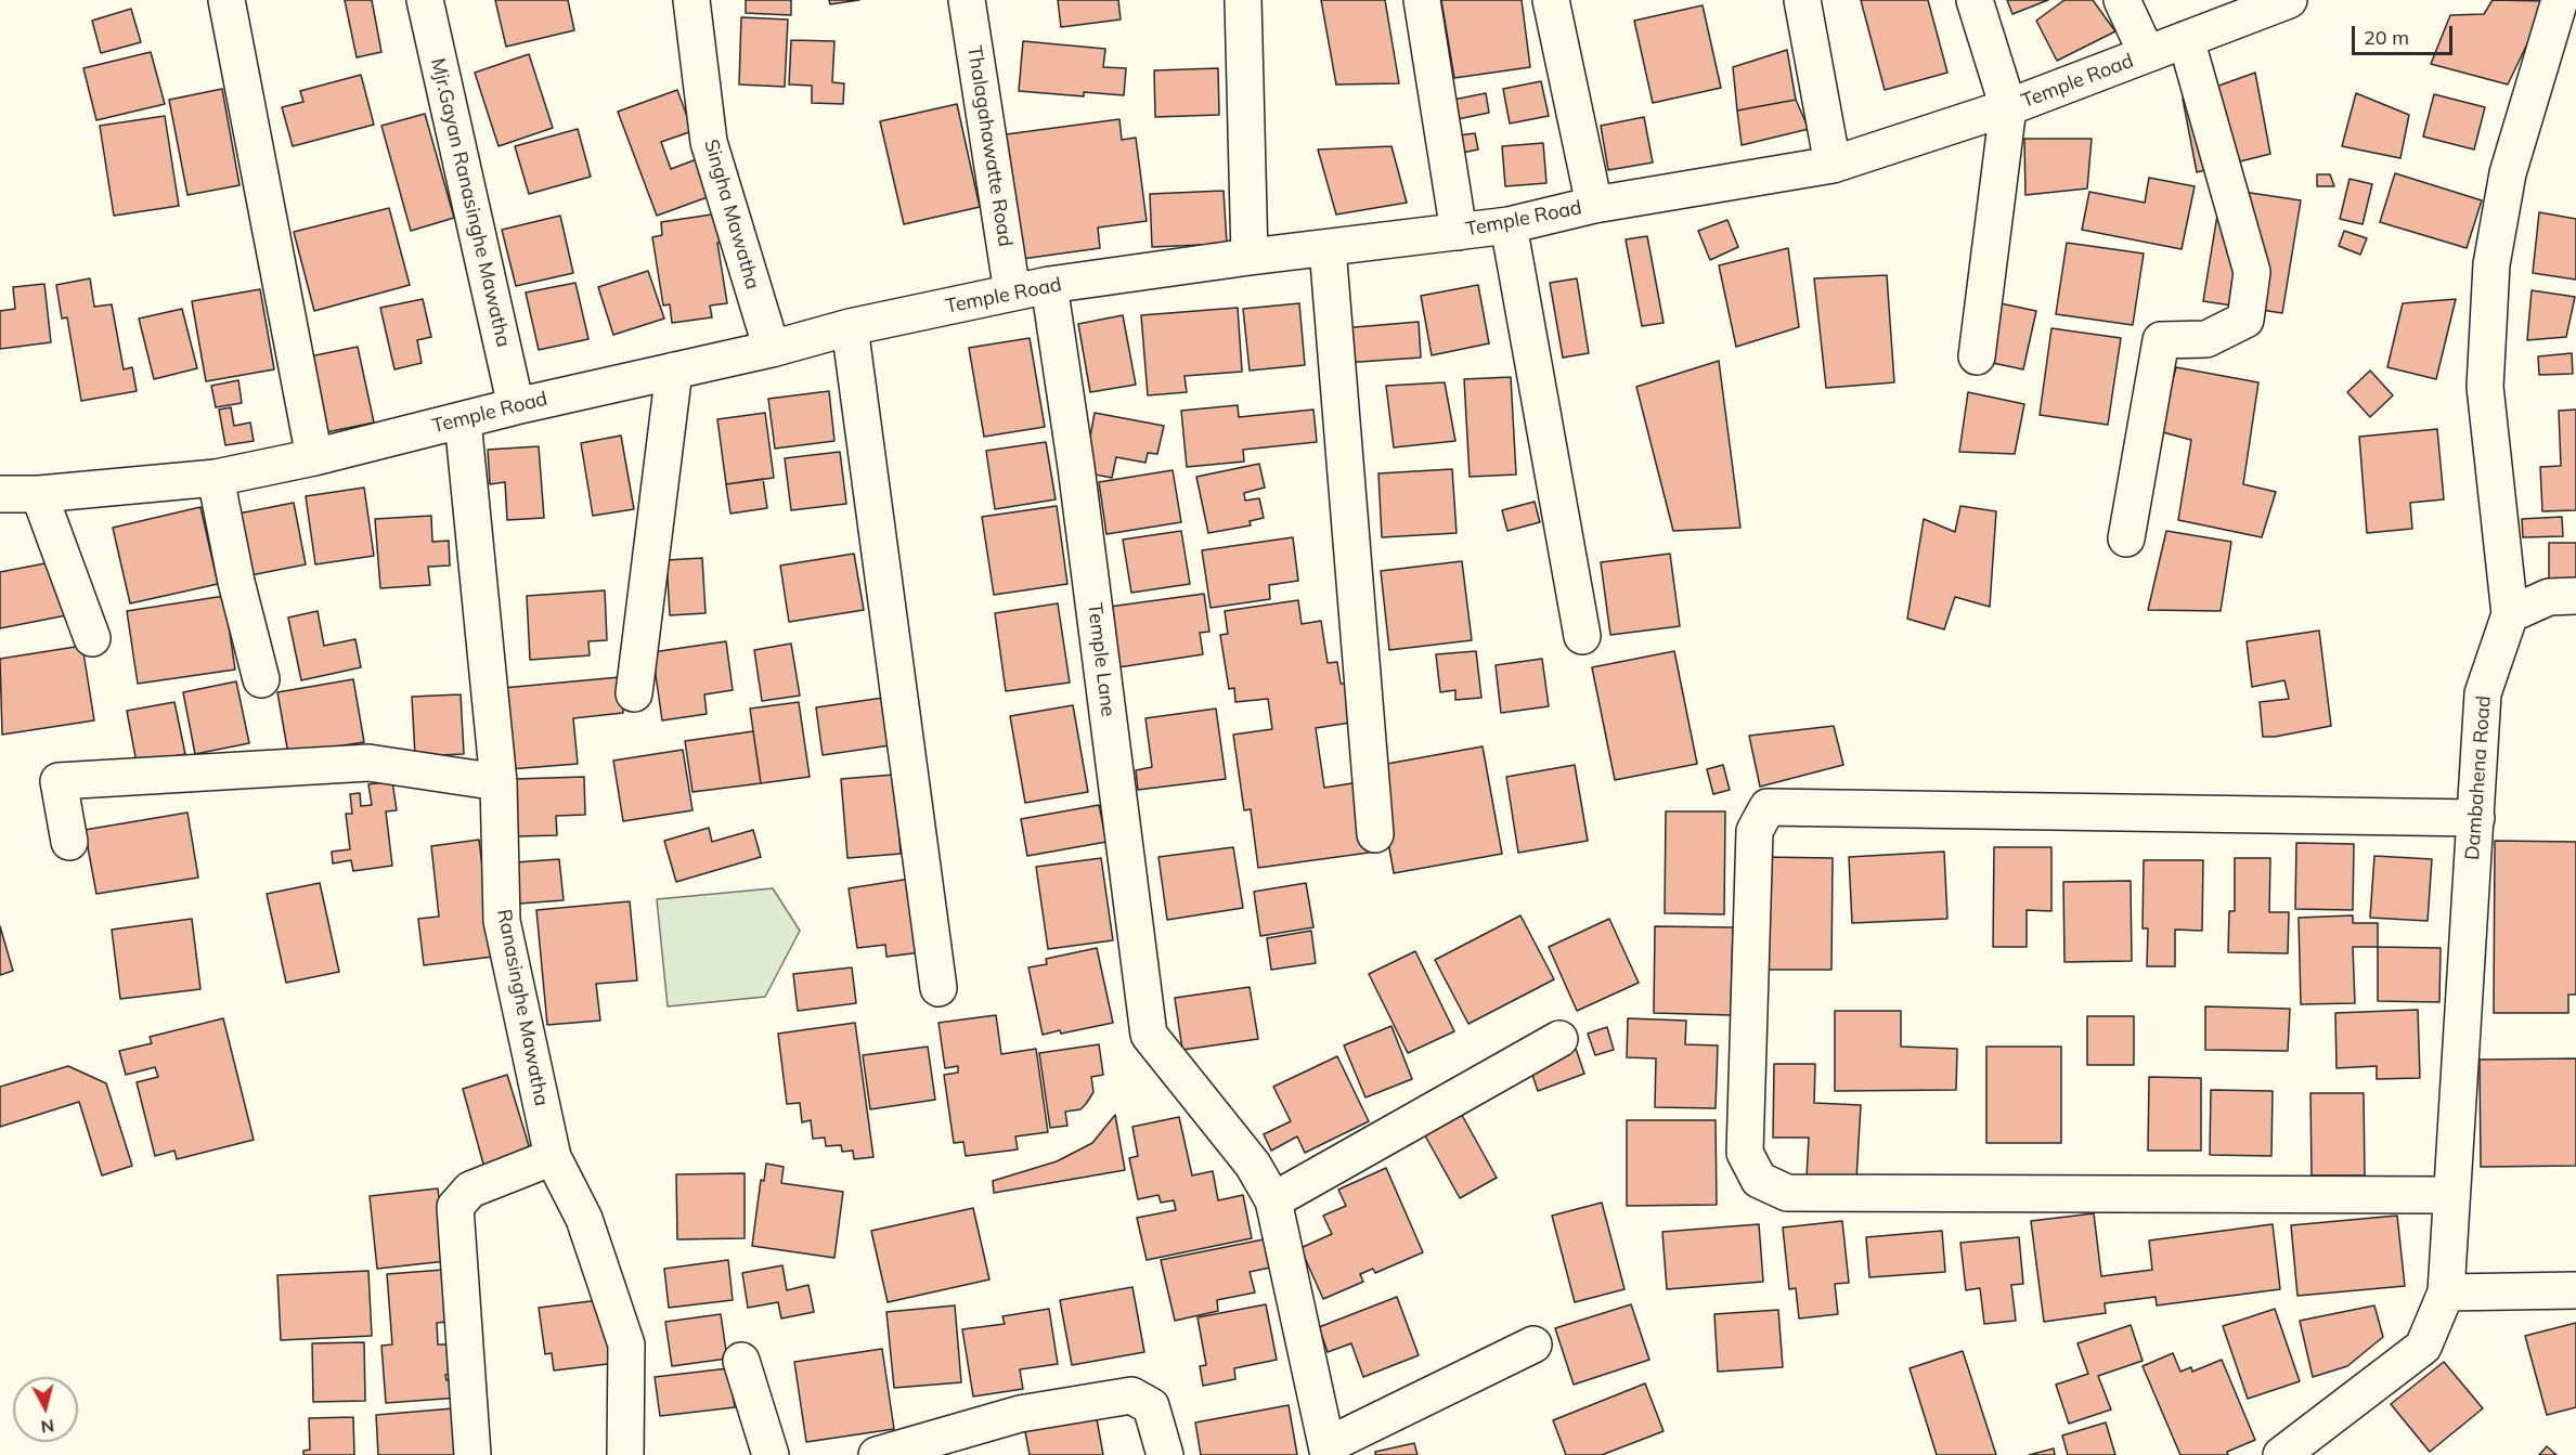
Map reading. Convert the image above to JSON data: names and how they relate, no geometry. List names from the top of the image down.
{
  "streets": {
    "street": [
      "Temple Road",
      "Thalagahawatte Road",
      "Mjr.Gayan Ranasinghe Mawatha",
      "Singha Mawatha",
      "Temple Lane",
      "Dambahena Road",
      "Ranasinghe Mawatha"
    ]
  },
  "crossings": [
    ["Temple Road", "Thalagahawatte Road"],
    ["Temple Road", "Mjr.Gayan Ranasinghe Mawatha"],
    ["Temple Road", "Singha Mawatha"],
    ["Temple Road", "Temple Lane"],
    ["Temple Road", "Ranasinghe Mawatha"]
  ],
  "scale_bar": "20 m",
  "north": "bottom"
}
